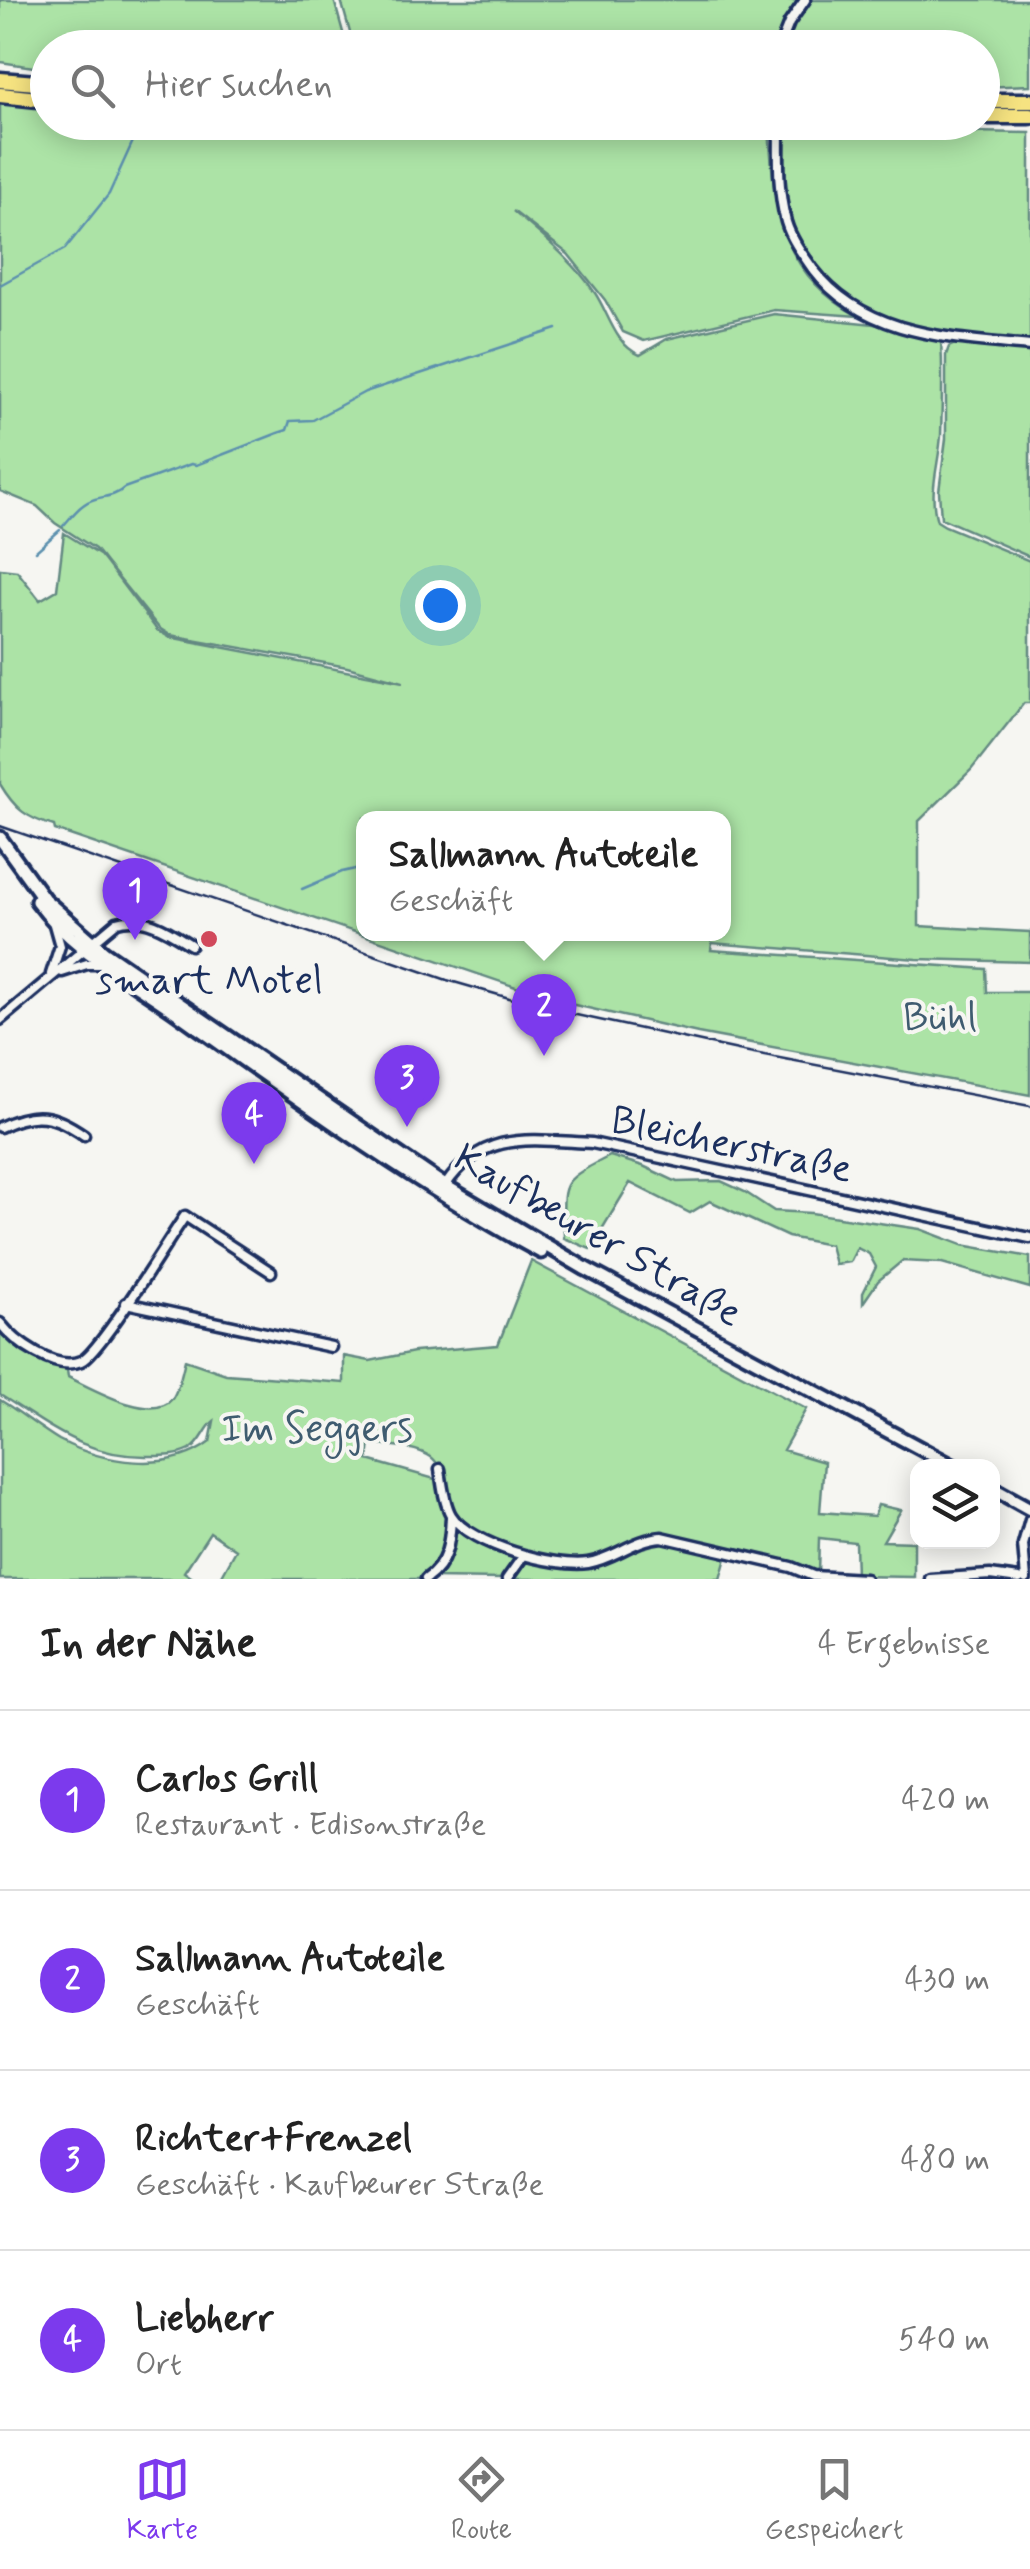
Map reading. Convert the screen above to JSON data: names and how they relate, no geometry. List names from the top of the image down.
{
  "streets": {
    "main road": ["Kaufbeurer Straße"],
    "street": ["Bleicherstraße"]
  },
  "crossings": [
    ["Bleicherstraße", "Kaufbeurer Straße"]
  ],
  "parks": ["Bühl", "Im Seggers"],
  "places": ["smart Motel"],
  "page": {
    "search": "Hier suchen",
    "popup": ["Sallmann Autoteile", "Geschäft"],
    "pins": [
      "1",
      "2",
      "3",
      "4"
    ],
    "heading": ["In der Nähe", "4 Ergebnisse"],
    "list": [
      {
        "mark": "1",
        "name": "Carlos Grill",
        "note": "Restaurant · Edisonstraße",
        "value": "420 m"
      },
      {
        "mark": "2",
        "name": "Sallmann Autoteile",
        "note": "Geschäft",
        "value": "430 m"
      },
      {
        "mark": "3",
        "name": "Richter+Frenzel",
        "note": "Geschäft · Kaufbeurer Straße",
        "value": "480 m"
      },
      {
        "mark": "4",
        "name": "Liebherr",
        "note": "Ort",
        "value": "540 m"
      }
    ],
    "nav": ["Karte", "Route", "Gespeichert"]
  }
}
